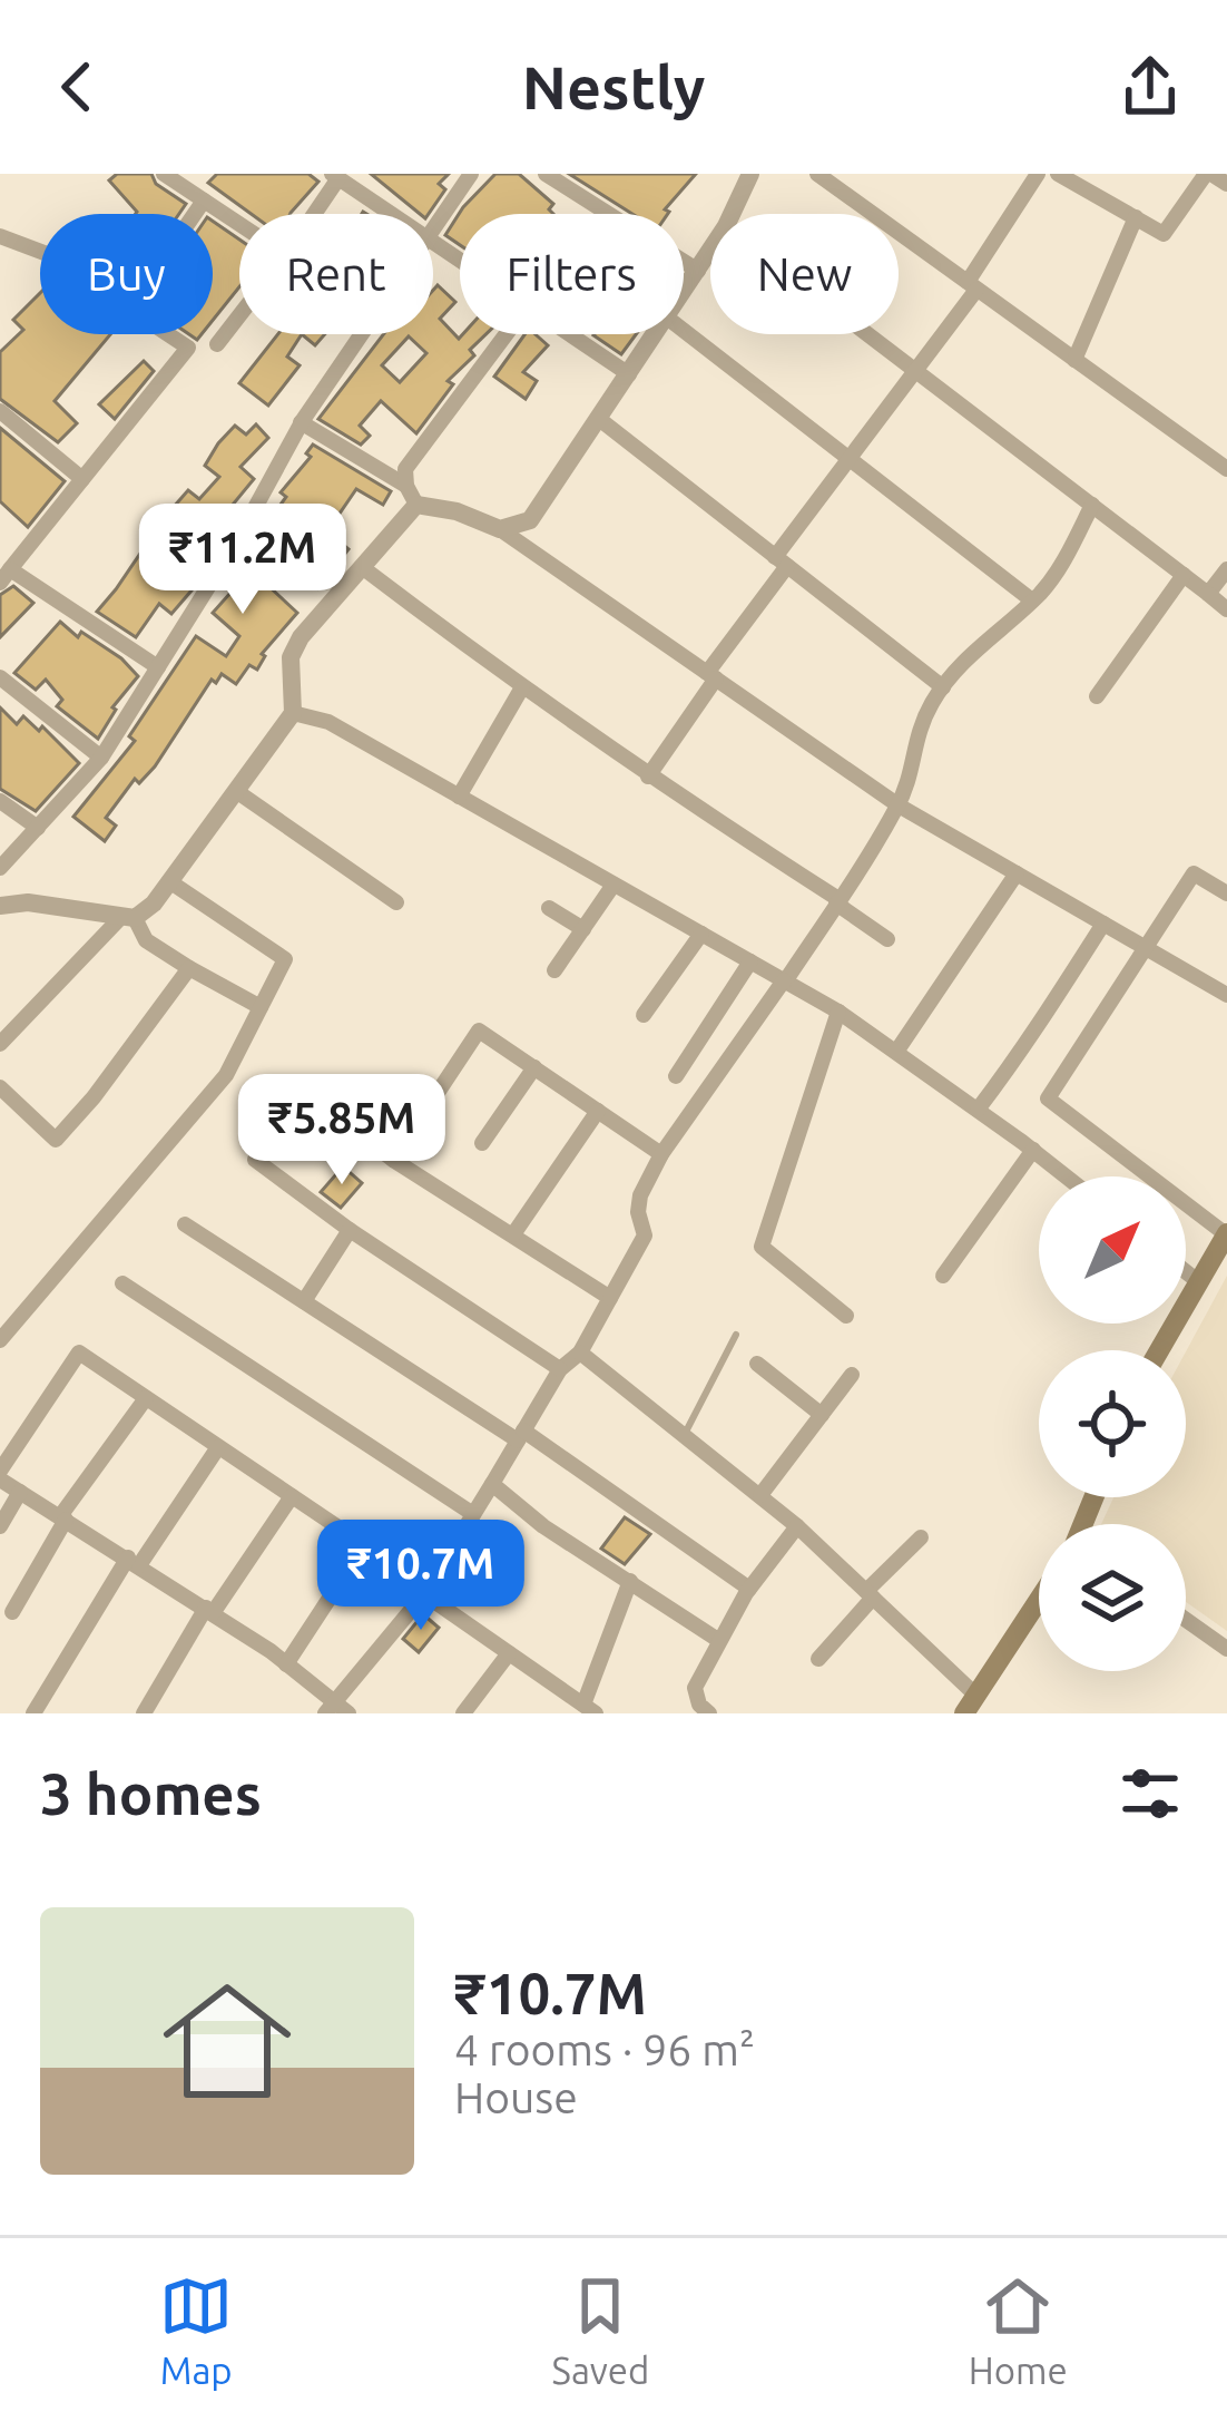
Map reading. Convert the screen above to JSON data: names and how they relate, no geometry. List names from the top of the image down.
{
  "north": "top right",
  "page": {
    "header": "Nestly",
    "chip": [
      "Buy",
      "Rent",
      "Filters",
      "New"
    ],
    "price": ["₹11.2M", "₹5.85M", "₹10.7M"],
    "heading": "3 homes",
    "list": [
      {
        "name": "₹10.7M",
        "note": "4 rooms · 96 m² · House"
      }
    ],
    "tabs": ["Map", "Saved", "Home"]
  }
}
